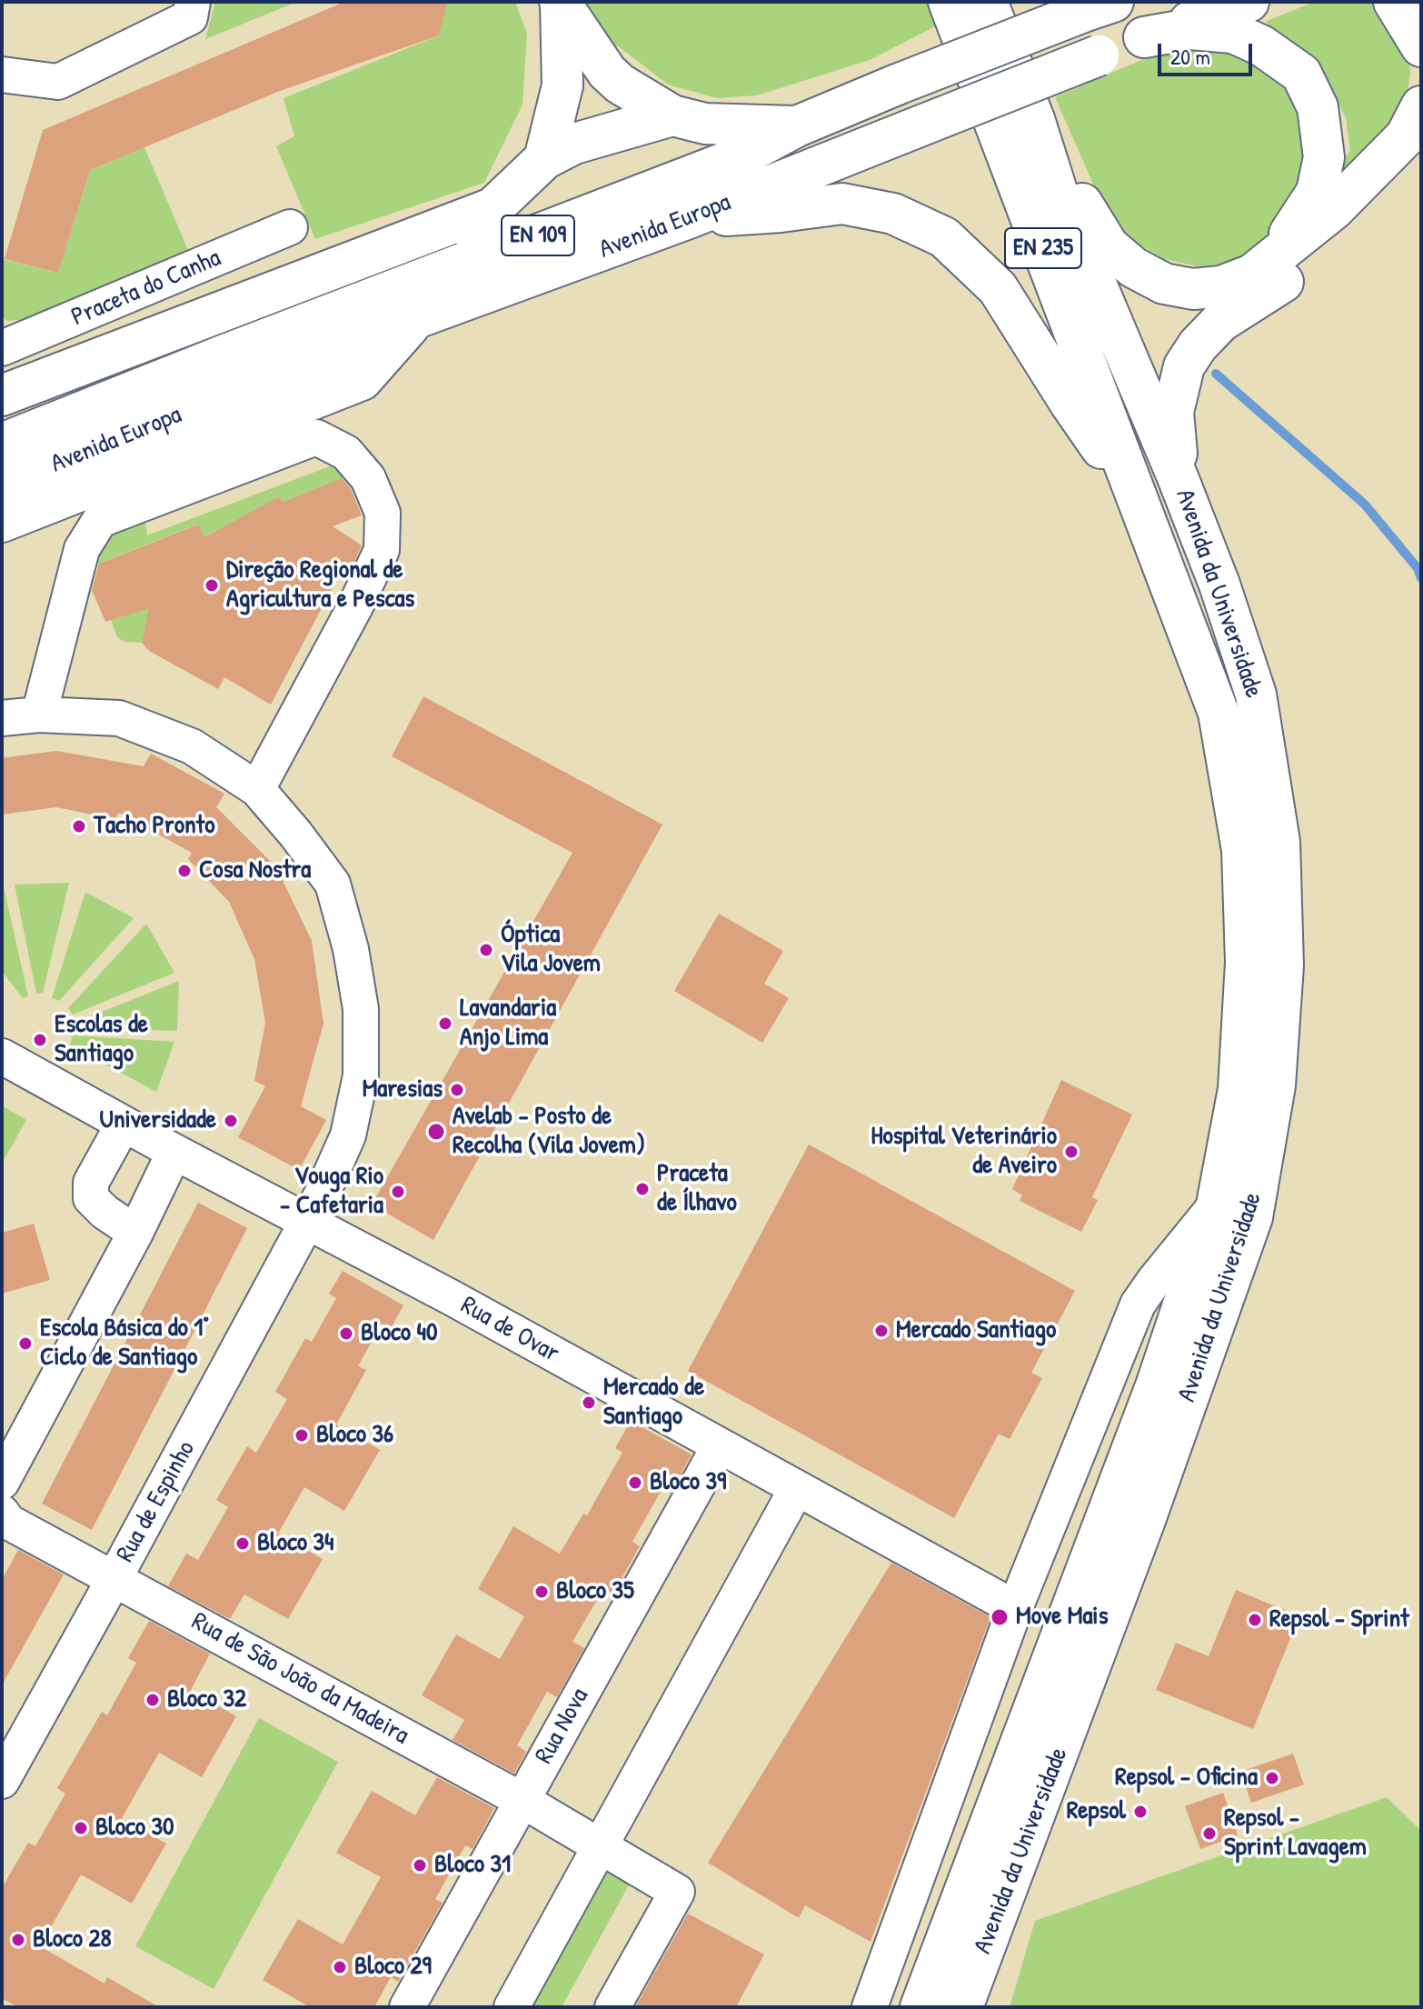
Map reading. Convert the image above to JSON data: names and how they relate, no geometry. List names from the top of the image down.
{
  "streets": {
    "main road": [
      "Avenida Europa",
      "EN 109",
      "EN 235",
      "Avenida da Universidade"
    ],
    "street": [
      "Praceta do Canha",
      "Rua de Ovar",
      "Rua de Espinho",
      "Rua de São João da Madeira",
      "Rua Nova"
    ]
  },
  "crossings": [
    ["EN 235", "Avenida da Universidade"],
    ["Avenida da Universidade", "Rua de Ovar"],
    ["Rua de Ovar", "Rua de Espinho"],
    ["Rua de Ovar", "Rua Nova"],
    ["Rua de Espinho", "Rua de São João da Madeira"],
    ["Rua de São João da Madeira", "Rua Nova"]
  ],
  "places": [
    "Direção Regional de Agricultura e Pescas",
    "Tacho Pronto",
    "Cosa Nostra",
    "Óptica Vila Jovem",
    "Lavandaria Anjo Lima",
    "Escolas de Santiago",
    "Maresias",
    "Universidade",
    "Avelab - Posto de Recolha (Vila Jovem)",
    "Hospital Veterinário de Aveiro",
    "Praceta de Ílhavo",
    "Vouga Rio - Cafetaria",
    "Mercado Santiago",
    "Bloco 40",
    "Escola Básica do 1° Ciclo de Santiago",
    "Mercado de Santiago",
    "Bloco 36",
    "Bloco 39",
    "Bloco 34",
    "Bloco 35",
    "Move Mais",
    "Repsol - Sprint",
    "Bloco 32",
    "Repsol - Oficina",
    "Repsol",
    "Bloco 30",
    "Repsol - Sprint Lavagem",
    "Bloco 31",
    "Bloco 28",
    "Bloco 29"
  ],
  "scale_bar": "20 m"
}
